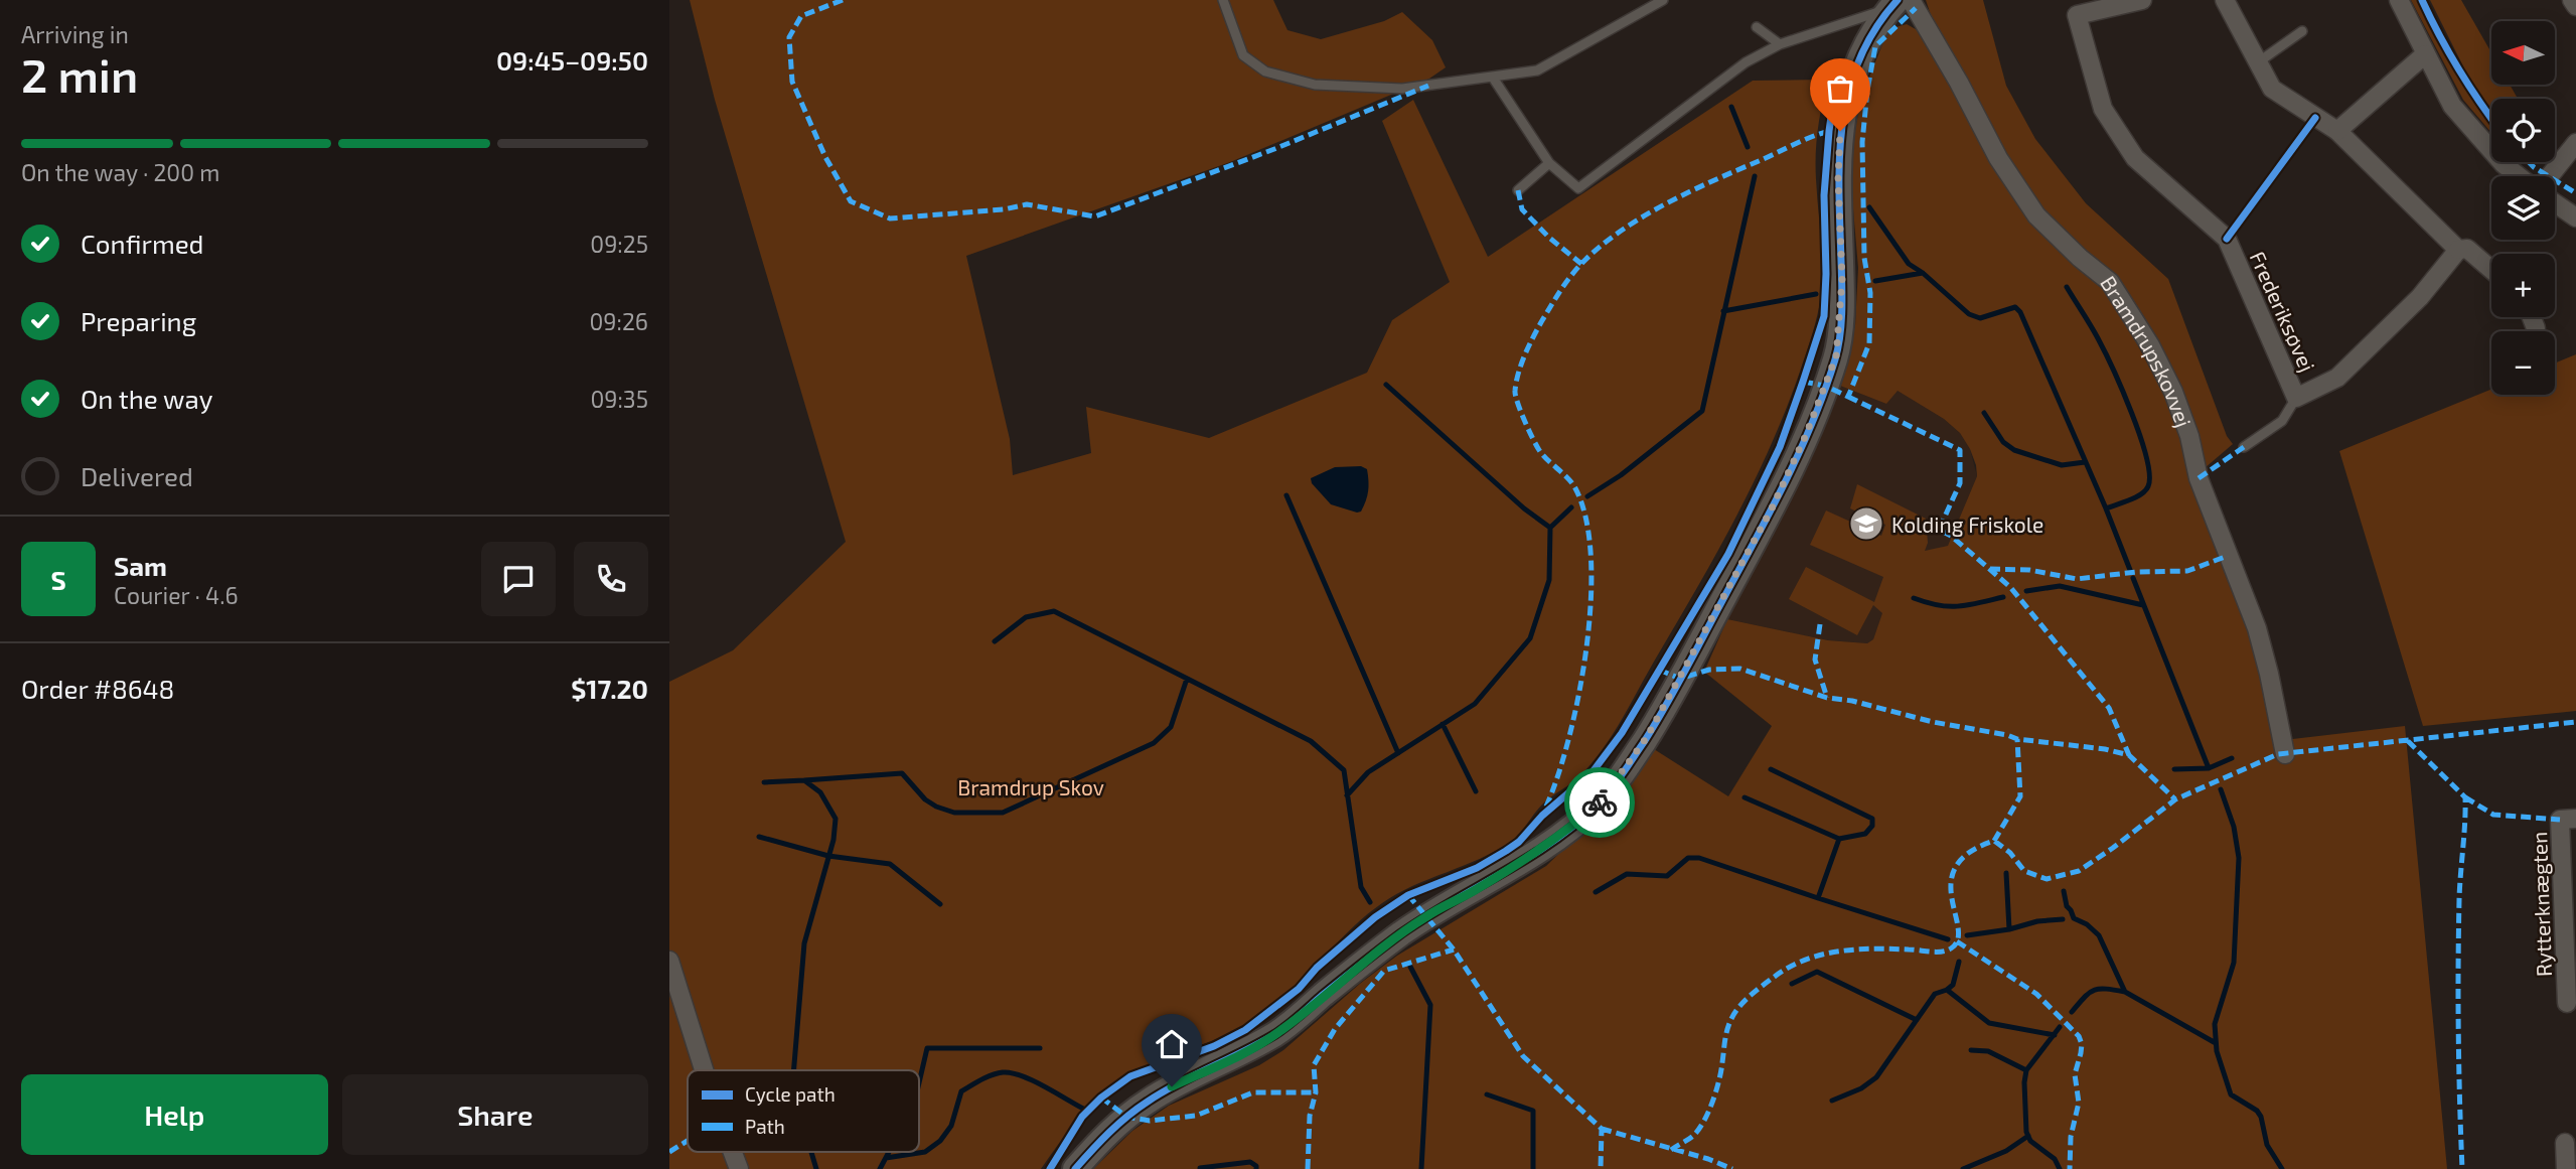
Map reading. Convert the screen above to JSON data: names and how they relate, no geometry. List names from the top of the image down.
{
  "streets": {
    "street": ["Frederiksøvej", "Bramdrupskovvej", "Rytterknægten"]
  },
  "parks": ["Bramdrup Skov"],
  "places": {
    "school or university": ["Kolding Friskole"]
  },
  "legend": ["Cycle path", "Path"],
  "north": "left",
  "page": {
    "heading": ["2 min", "Arriving in", "09:45–09:50"],
    "panel": [
      "Sam",
      "Courier · 4.6",
      "Order #8648",
      "$17.20"
    ],
    "map_buttons": ["+", "−"],
    "bar": "On the way · 200 m",
    "list": [
      ["Confirmed", "09:25"],
      ["Preparing", "09:26"],
      ["On the way", "09:35"],
      "Delivered"
    ],
    "round": "S",
    "buttons": ["Help", "Share"]
  }
}
